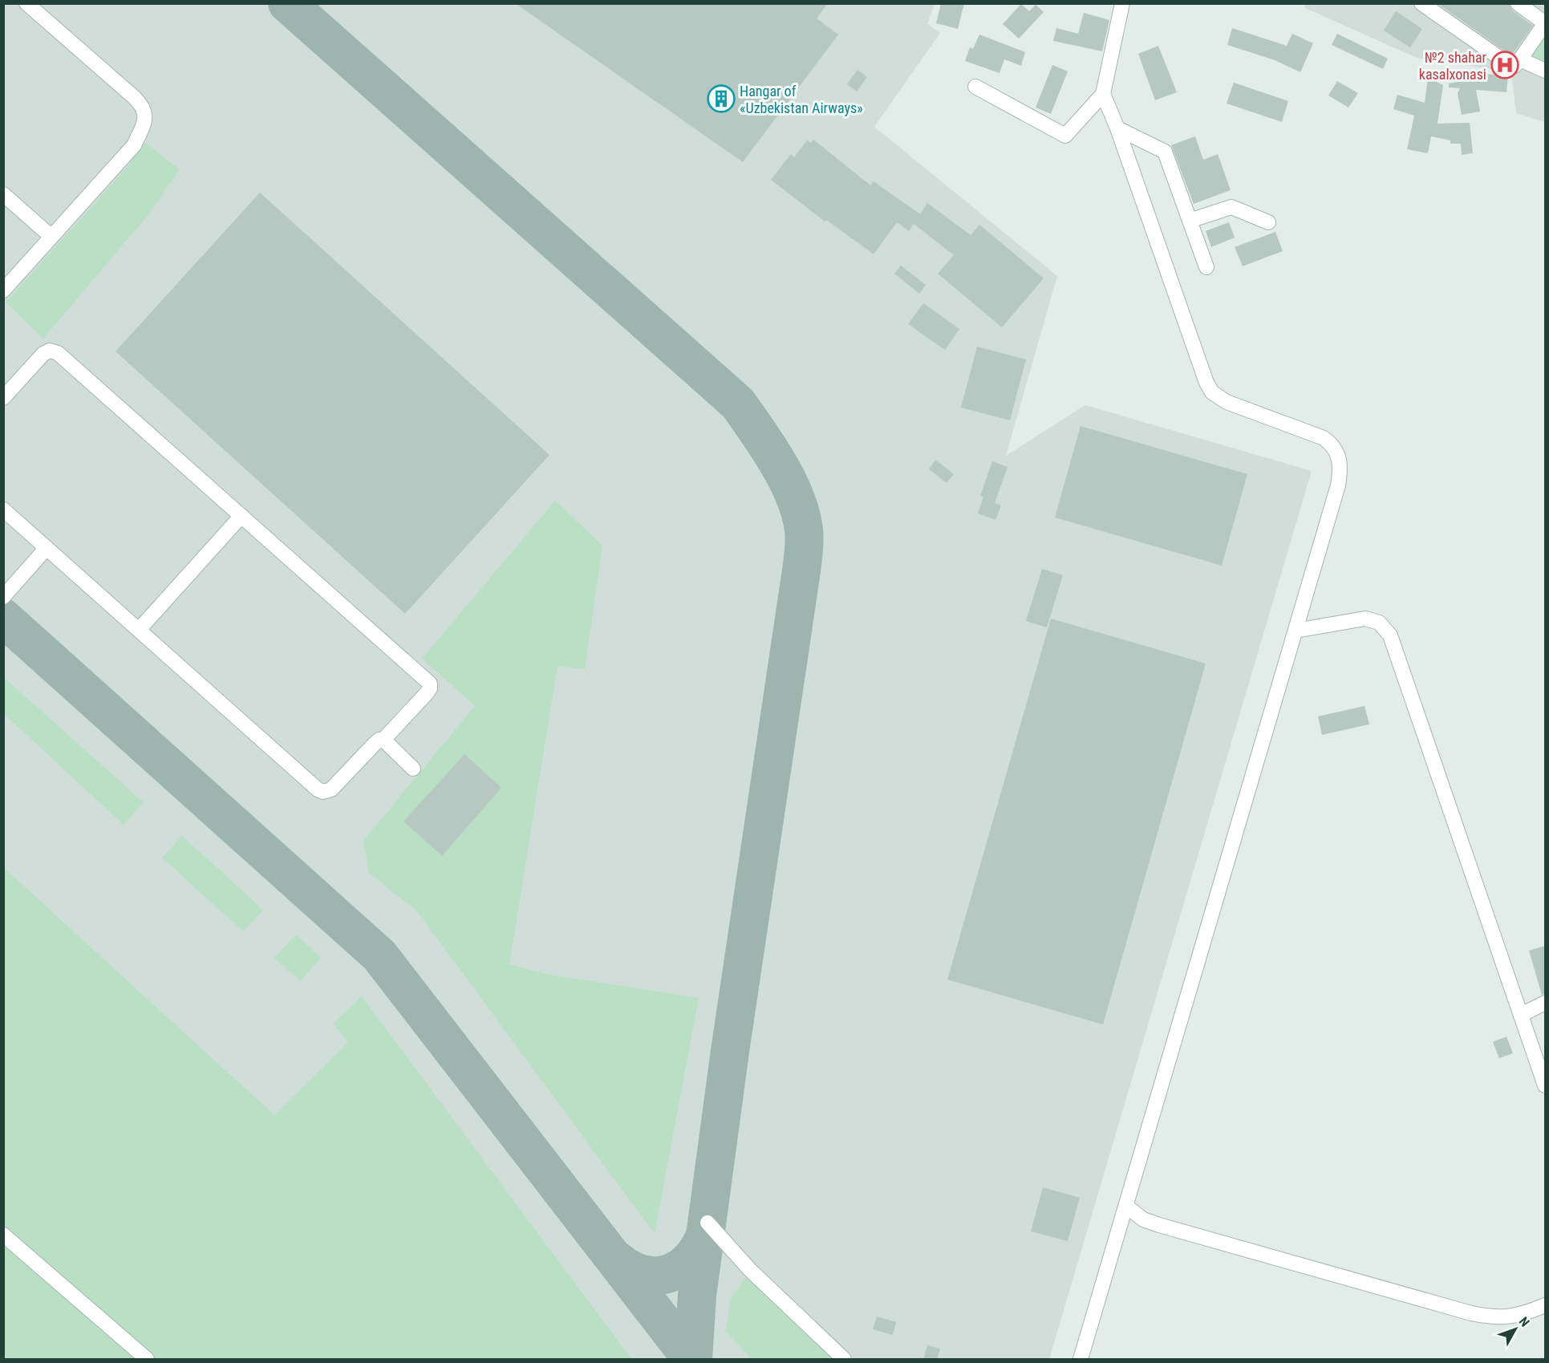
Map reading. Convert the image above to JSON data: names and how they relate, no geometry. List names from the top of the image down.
{
  "places": {
    "hospital": ["№2 shahar kasalxonasi"],
    "building": ["Hangar of «Uzbekistan Airways»"]
  },
  "north": "top right"
}
